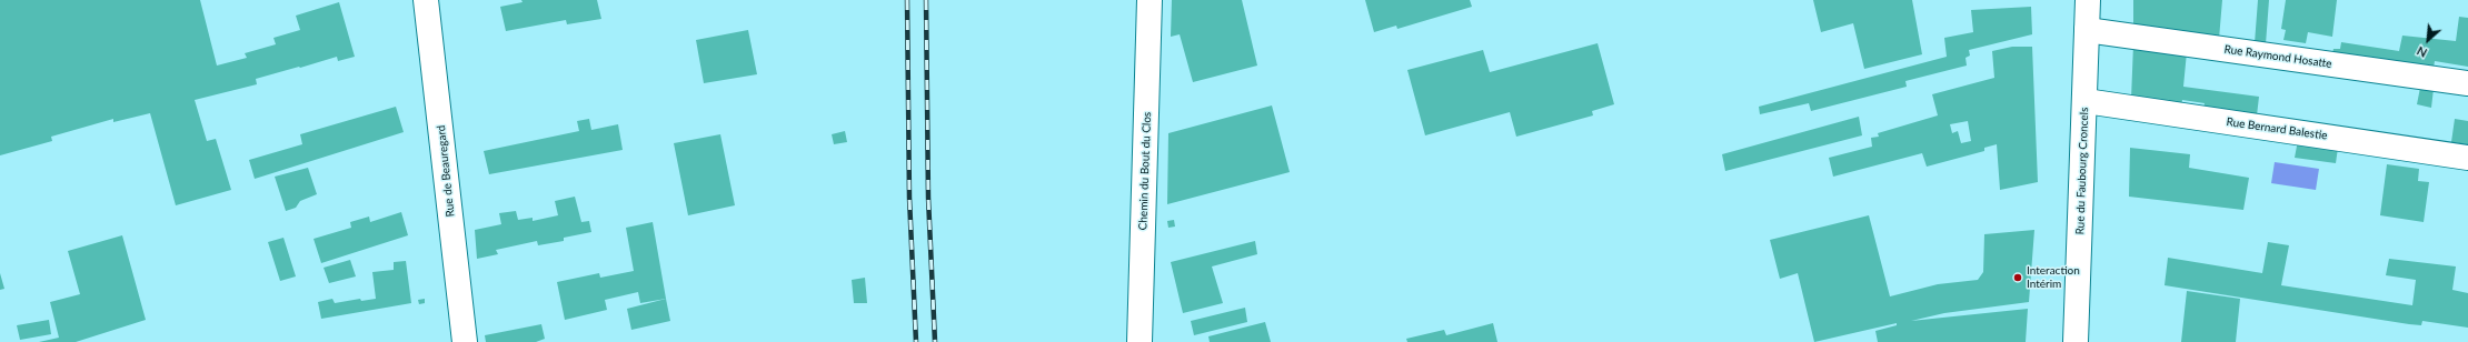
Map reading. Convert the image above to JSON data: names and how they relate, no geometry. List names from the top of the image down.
{
  "streets": {
    "street": [
      "Rue Raymond Hosatte",
      "Rue Bernard Balestie",
      "Rue de Beauregard",
      "Chemin du Bout du Clos",
      "Rue du Faubourg Croncels"
    ]
  },
  "crossings": [
    ["Rue Raymond Hosatte", "Rue du Faubourg Croncels"],
    ["Rue Bernard Balestie", "Rue du Faubourg Croncels"]
  ],
  "places": ["Interaction Intérim"],
  "north": "bottom left"
}
